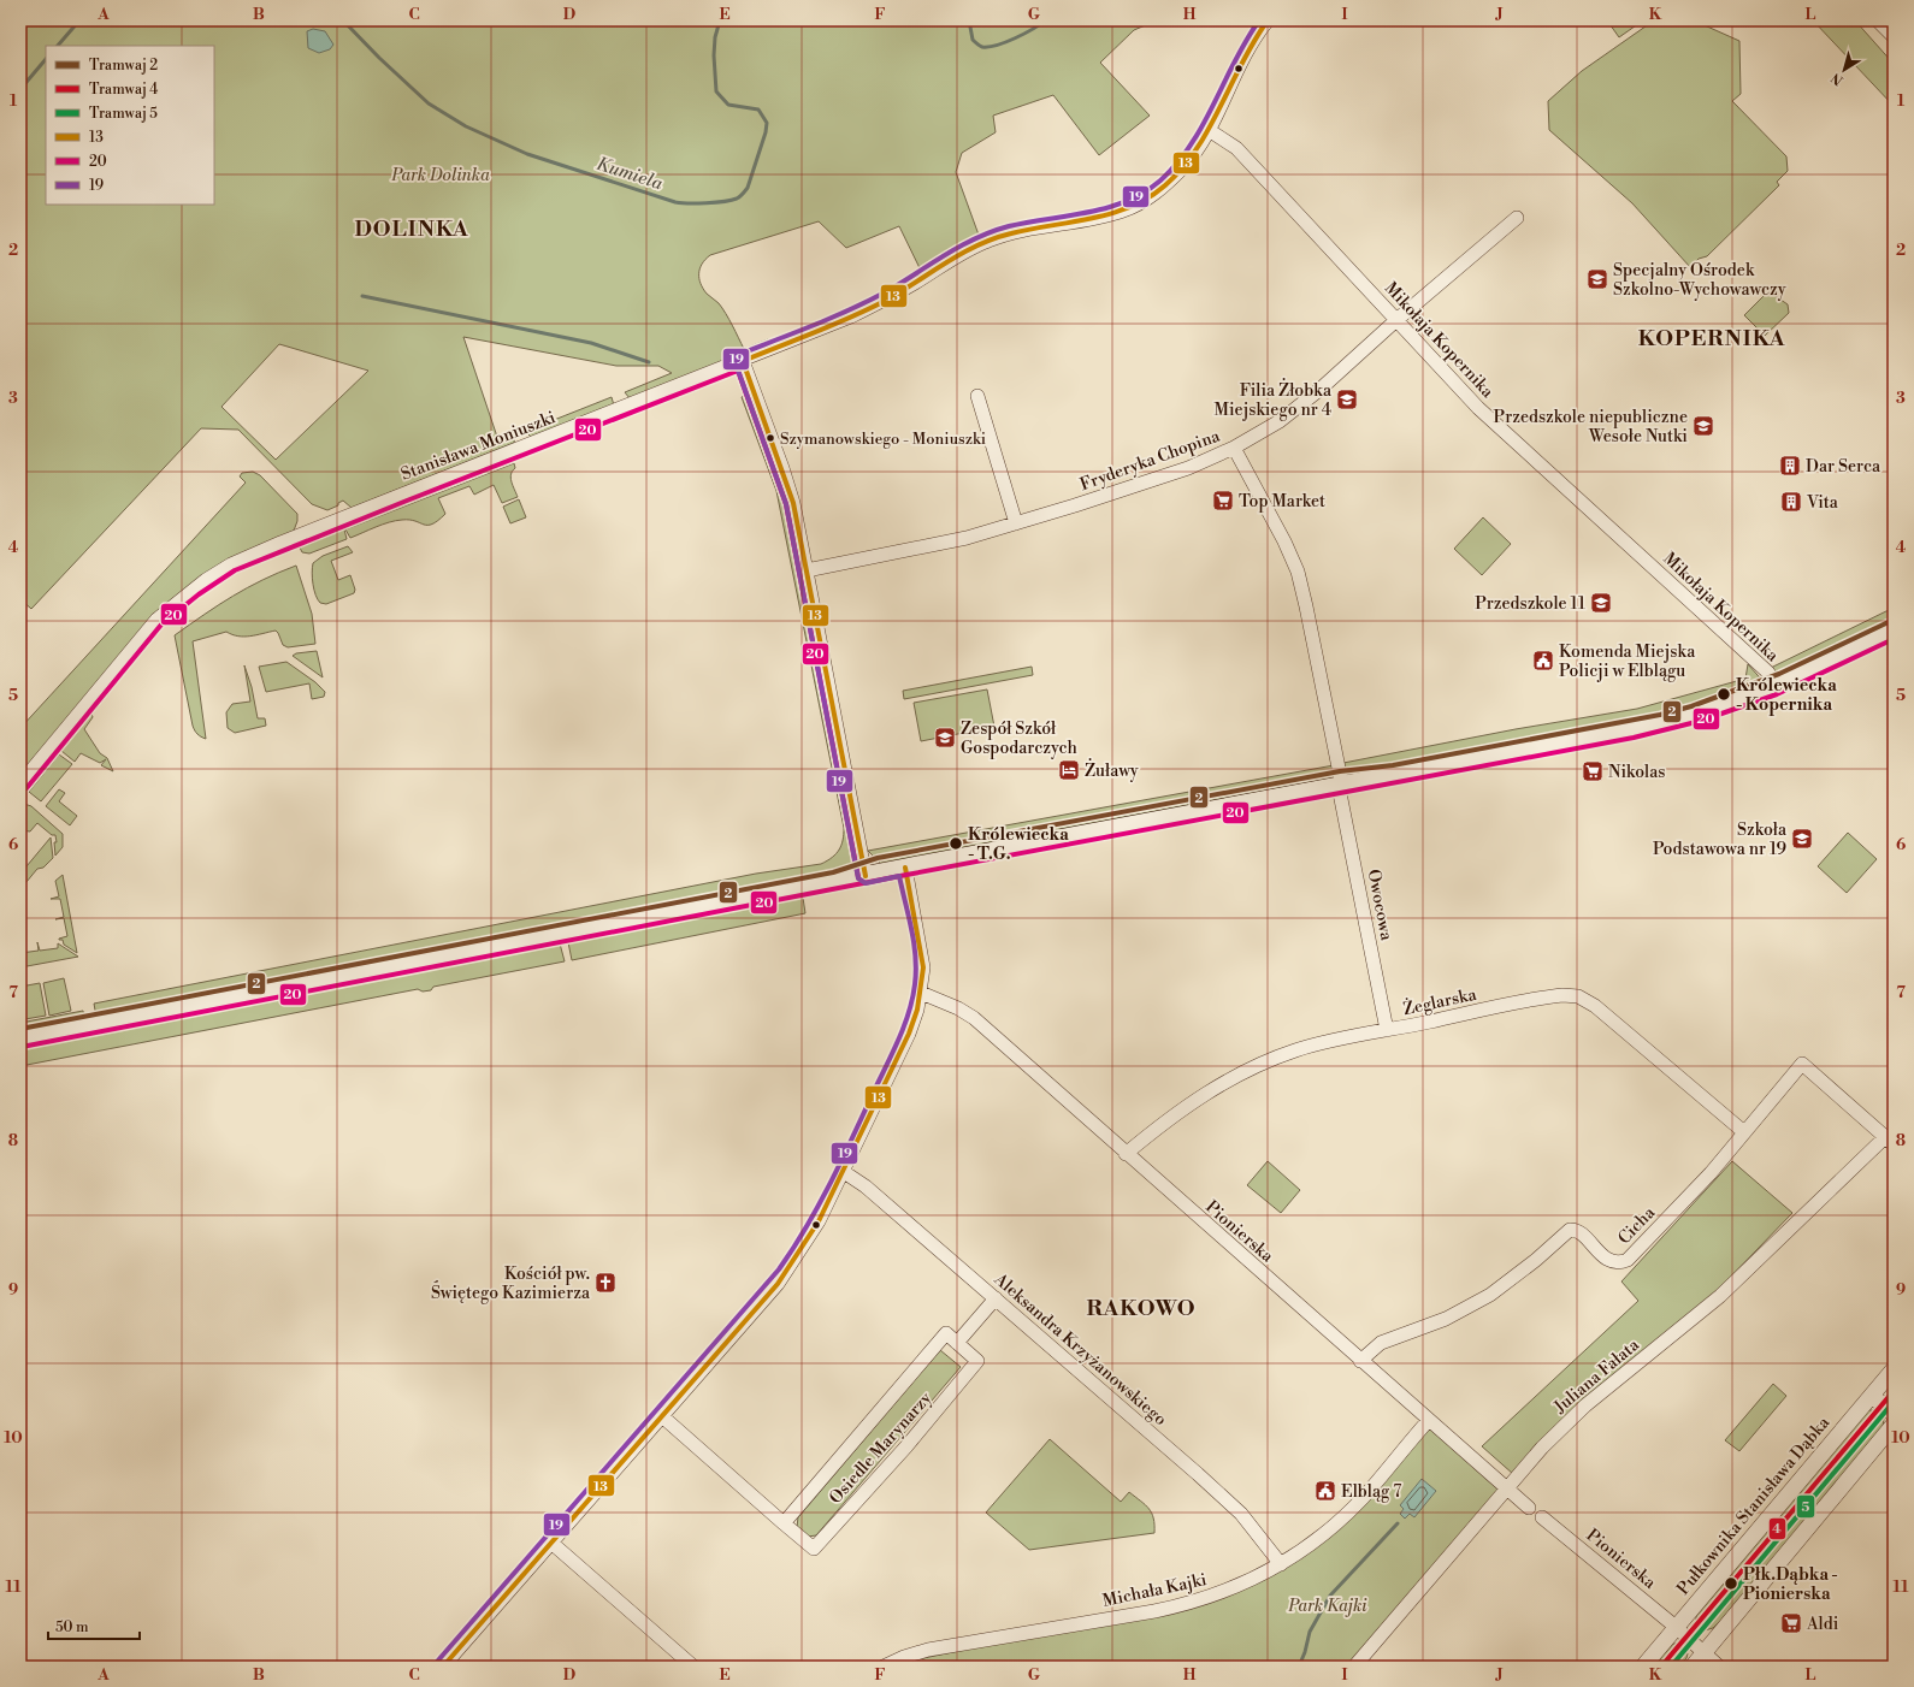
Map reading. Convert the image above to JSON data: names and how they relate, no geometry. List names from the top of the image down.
{
  "streets": {
    "street": [
      "Mikołaja Kopernika",
      "Stanisława Moniuszki",
      "Fryderyka Chopina",
      "Owocowa",
      "Żeglarska",
      "Cicha",
      "Pionierska",
      "Aleksandra Krzyżanowskiego",
      "Juliana Fałata",
      "Osiedle Marynarzy",
      "Pułkownika Stanisława Dąbka",
      "Michała Kajki"
    ]
  },
  "crossings": [
    ["Mikołaja Kopernika", "Stanisława Moniuszki"],
    ["Mikołaja Kopernika", "Fryderyka Chopina"],
    ["Fryderyka Chopina", "Owocowa"],
    ["Owocowa", "Żeglarska"],
    ["Żeglarska", "Cicha"],
    ["Żeglarska", "Pionierska"],
    ["Cicha", "Pionierska"],
    ["Cicha", "Juliana Fałata"],
    ["Pionierska", "Juliana Fałata"],
    ["Pionierska", "Pułkownika Stanisława Dąbka"],
    ["Pionierska", "Michała Kajki"],
    ["Aleksandra Krzyżanowskiego", "Michała Kajki"]
  ],
  "districts": ["DOLINKA", "KOPERNIKA", "RAKOWO"],
  "water": ["Kumiela"],
  "parks": ["Park Dolinka", "Park Kajki"],
  "places": {
    "school or university": [
      "Specjalny Ośrodek Szkolno-Wychowawczy",
      "Filia Żłobka Miejskiego nr 4",
      "Przedszkole niepubliczne Wesołe Nutki",
      "Przedszkole 11",
      "Zespół Szkół Gospodarczych",
      "Szkoła Podstawowa nr 19"
    ],
    "other": [
      "Szymanowskiego - Moniuszki",
      "Królewiecka - Kopernika",
      "Królewiecka - T.G.",
      "Płk.Dąbka - Pionierska"
    ],
    "building": ["Dar Serca", "Vita"],
    "supermarket": ["Top Market", "Nikolas", "Aldi"],
    "public building": ["Komenda Miejska Policji w Elblągu", "Elbląg 7"],
    "hotel": ["Żuławy"],
    "church": ["Kościół pw. Świętego Kazimierza"]
  },
  "lines": [
    "transit line 13",
    "transit line 19",
    "transit line 20",
    "tram line 2",
    "tram line 4",
    "tram line 5"
  ],
  "legend": [
    "Tramwaj 2",
    "Tramwaj 4",
    "Tramwaj 5",
    "13",
    "20",
    "19"
  ],
  "scale_bar": "50 m",
  "north": "bottom left",
  "grid": {
    "columns": [
      "A",
      "B",
      "C",
      "D",
      "E",
      "F",
      "G",
      "H",
      "I",
      "J",
      "K",
      "L"
    ],
    "rows": [
      "1",
      "2",
      "3",
      "4",
      "5",
      "6",
      "7",
      "8",
      "9",
      "10",
      "11"
    ]
  }
}
